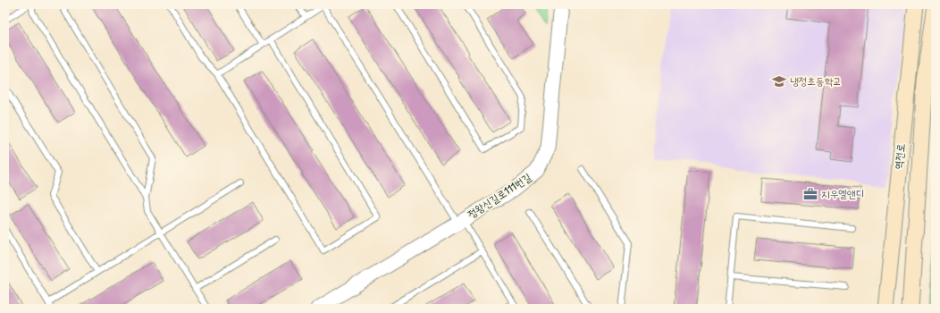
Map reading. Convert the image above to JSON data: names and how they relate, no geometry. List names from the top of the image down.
{
  "streets": {
    "main road": ["역전로"],
    "street": ["정왕신길로111번길"]
  },
  "places": {
    "school or university": ["냉정초등학교"],
    "office": ["지우엘앤디"]
  }
}
